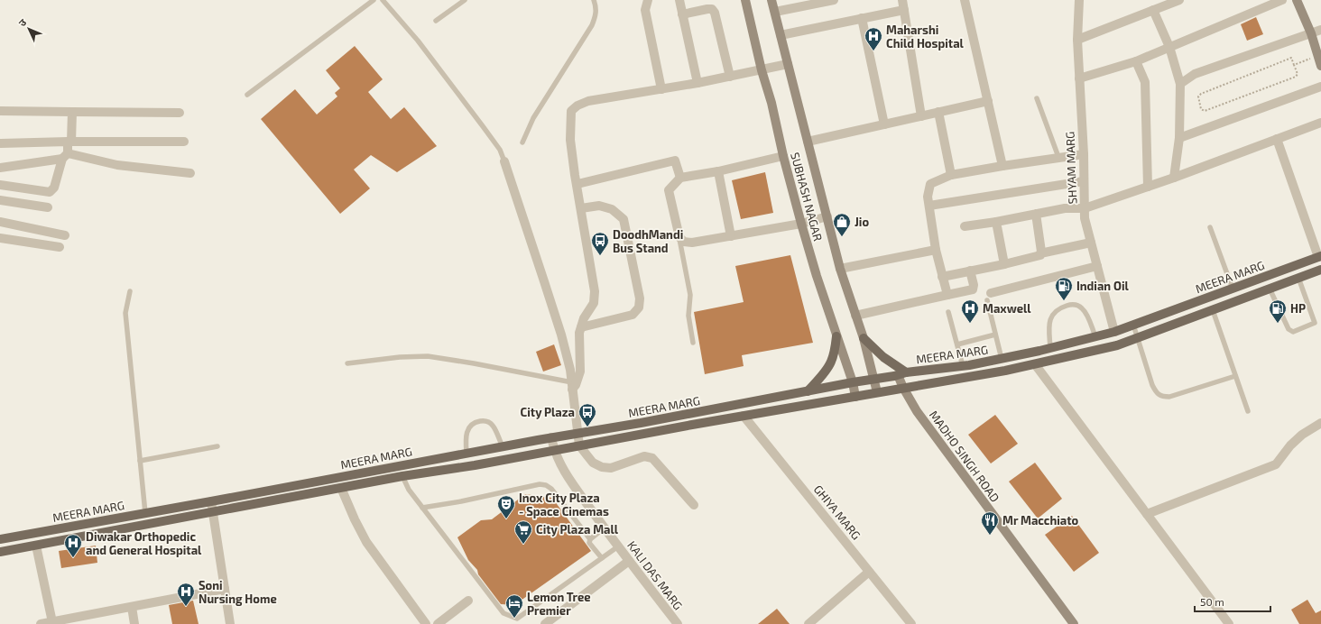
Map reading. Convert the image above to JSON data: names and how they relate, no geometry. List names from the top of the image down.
{
  "streets": {
    "main road": ["MEERA MARG"],
    "street": [
      "SHYAM MARG",
      "SUBHASH NAGAR",
      "MADHO SINGH ROAD",
      "GHIYA MARG",
      "KALI DAS MARG"
    ]
  },
  "crossings": [
    ["SHYAM MARG", "MEERA MARG"],
    ["SUBHASH NAGAR", "MEERA MARG"],
    ["MEERA MARG", "MADHO SINGH ROAD"],
    ["MEERA MARG", "GHIYA MARG"],
    ["MEERA MARG", "KALI DAS MARG"]
  ],
  "places": {
    "hospital": [
      "Maharshi Child Hospital",
      "Maxwell",
      "Diwakar Orthopedic and General Hospital",
      "Soni Nursing Home"
    ],
    "shop": ["Jio"],
    "bus stop": ["DoodhMandi Bus Stand", "City Plaza"],
    "fuel station": ["Indian Oil", "HP"],
    "theatre": ["Inox City Plaza - Space Cinemas"],
    "restaurant": ["Mr Macchiato"],
    "supermarket": ["City Plaza Mall"],
    "hotel": ["Lemon Tree Premier"]
  },
  "scale_bar": "50 m",
  "north": "top left"
}
